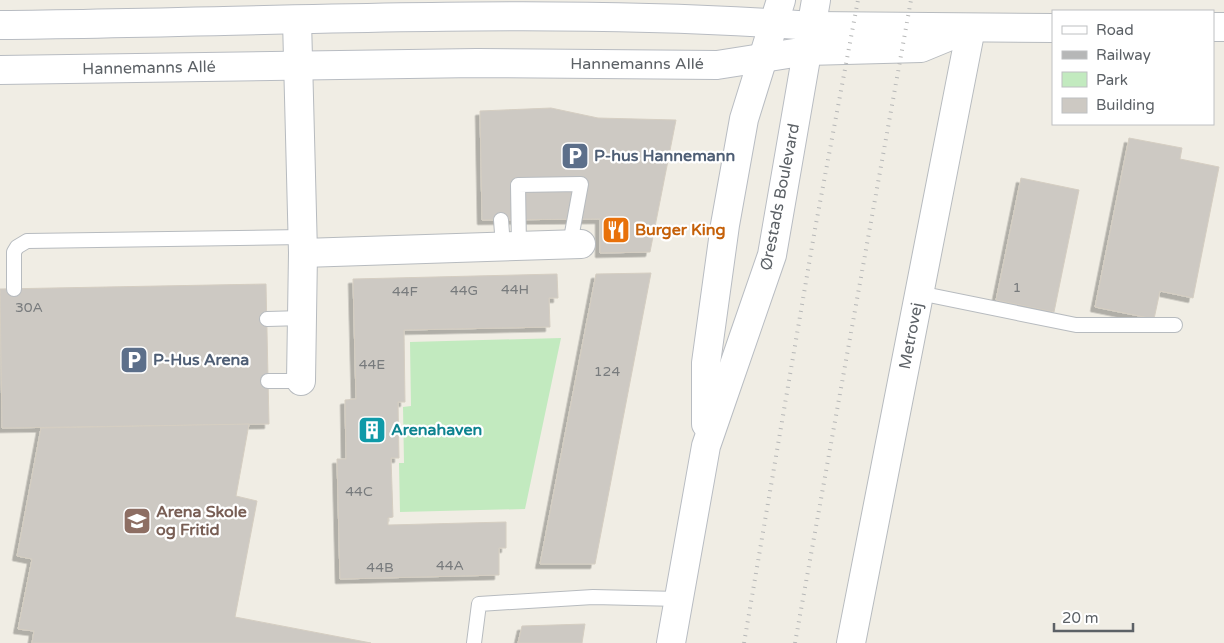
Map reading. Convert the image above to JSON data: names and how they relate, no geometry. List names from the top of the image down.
{
  "streets": {
    "street": ["Hannemanns Allé", "Ørestads Boulevard", "Metrovej"]
  },
  "crossings": [
    ["Hannemanns Allé", "Ørestads Boulevard"],
    ["Hannemanns Allé", "Metrovej"]
  ],
  "places": {
    "parking": ["P-hus Hannemann", "P-Hus Arena"],
    "restaurant": ["Burger King"],
    "building": ["Arenahaven"],
    "school or university": ["Arena Skole og Fritid"]
  },
  "house_numbers": [
    "1",
    "44H",
    "44G",
    "44F",
    "30A",
    "44E",
    "124",
    "44C",
    "44A",
    "44B"
  ],
  "legend": [
    "Road",
    "Railway",
    "Park",
    "Building"
  ],
  "scale_bar": "20 m"
}
